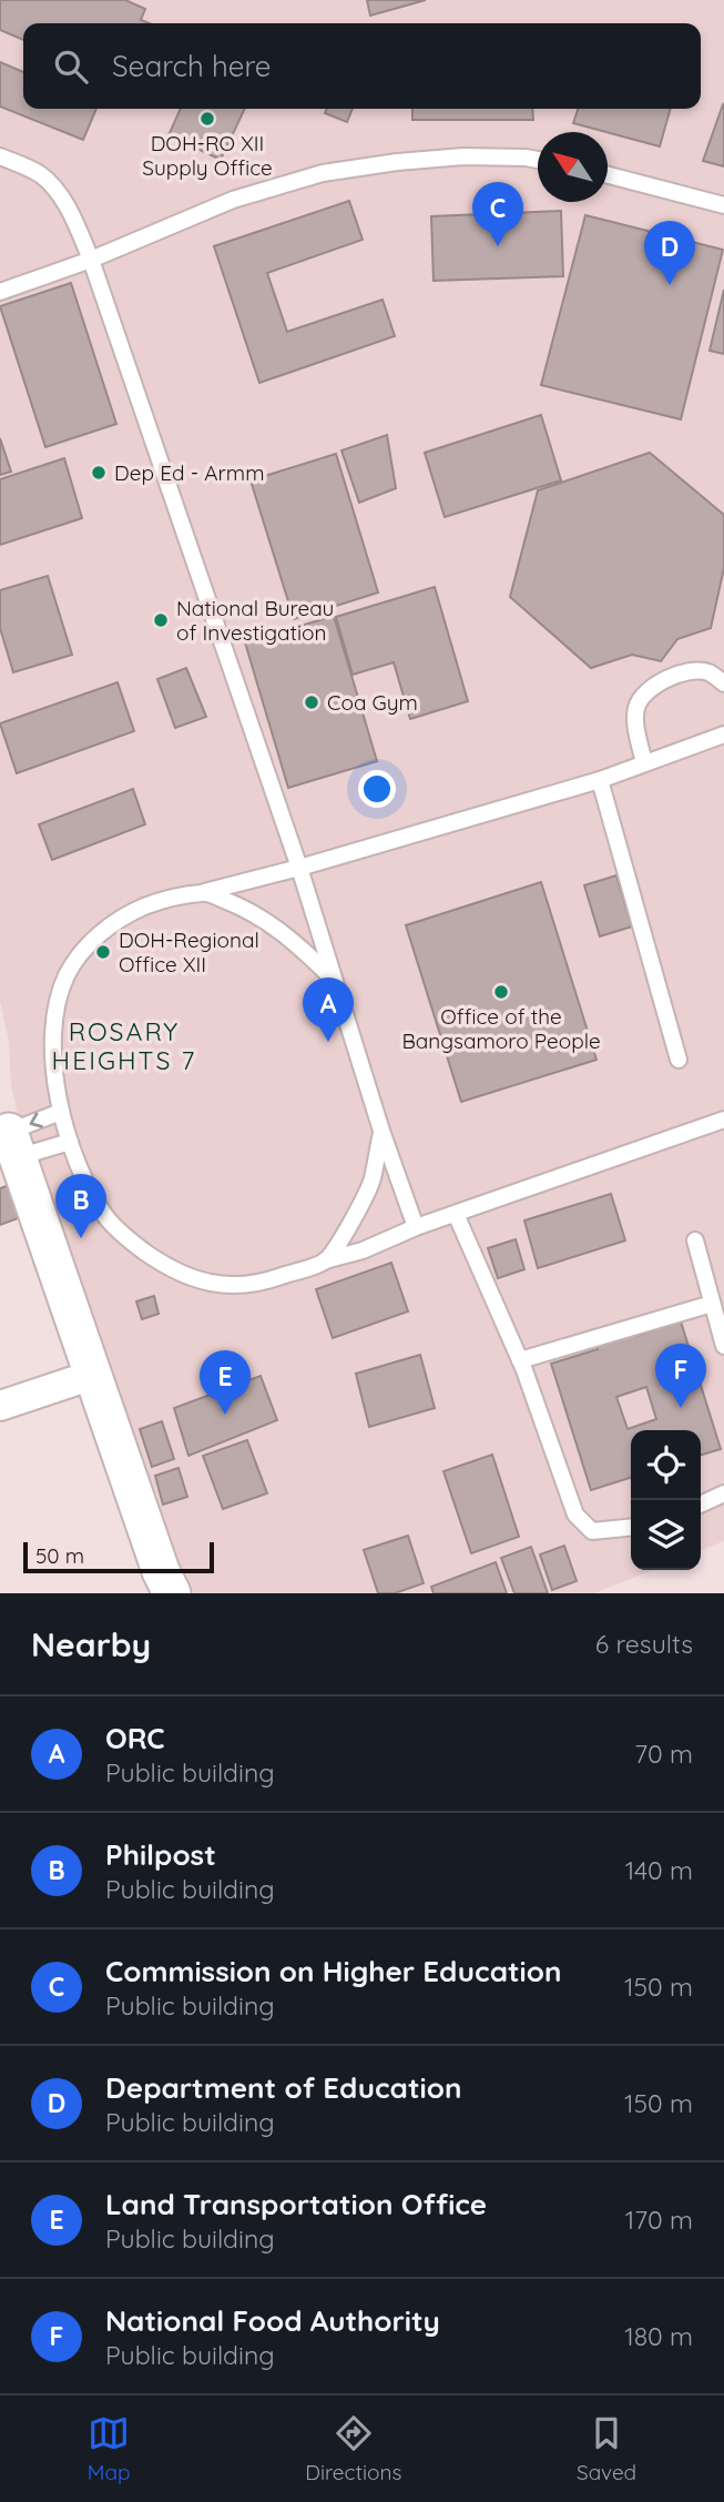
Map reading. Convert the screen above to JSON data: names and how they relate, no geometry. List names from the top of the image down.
{
  "districts": ["ROSARY HEIGHTS 7"],
  "places": [
    "DOH-RO XII Supply Office",
    "Dep Ed - Armm",
    "National Bureau of Investigation",
    "Coa Gym",
    "DOH-Regional Office XII",
    "Office of the Bangsamoro People"
  ],
  "scale_bar": "50 m",
  "north": "top left",
  "page": {
    "search": "Search here",
    "pins": [
      "C",
      "D",
      "A",
      "B",
      "F",
      "E"
    ],
    "scale": "50 m",
    "heading": ["Nearby", "6 results"],
    "list": [
      {
        "mark": "A",
        "name": "ORC",
        "note": "Public building",
        "value": "70 m"
      },
      {
        "mark": "B",
        "name": "Philpost",
        "note": "Public building",
        "value": "140 m"
      },
      {
        "mark": "C",
        "name": "Commission on Higher Education",
        "note": "Public building",
        "value": "150 m"
      },
      {
        "mark": "D",
        "name": "Department of Education",
        "note": "Public building",
        "value": "150 m"
      },
      {
        "mark": "E",
        "name": "Land Transportation Office",
        "note": "Public building",
        "value": "170 m"
      },
      {
        "mark": "F",
        "name": "National Food Authority",
        "note": "Public building",
        "value": "180 m"
      }
    ],
    "nav": ["Map", "Directions", "Saved"]
  }
}
